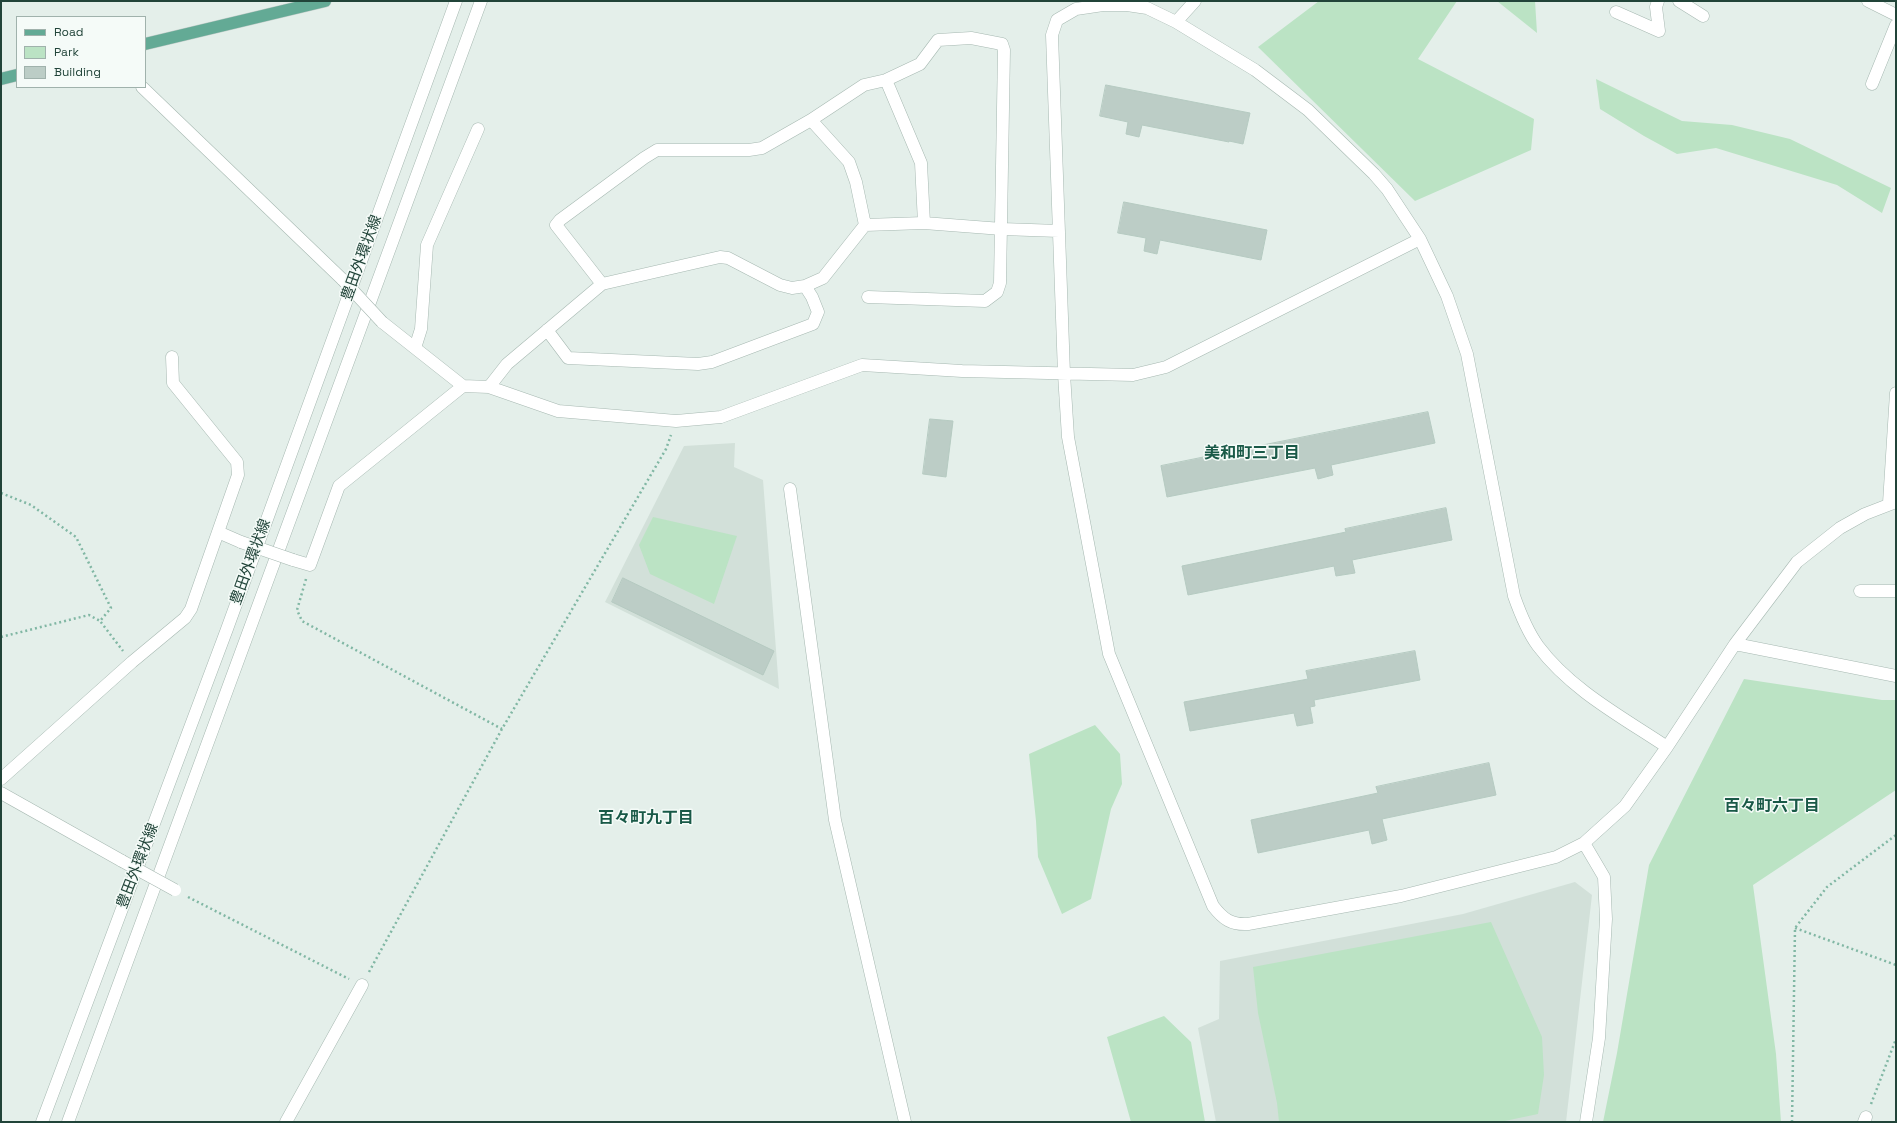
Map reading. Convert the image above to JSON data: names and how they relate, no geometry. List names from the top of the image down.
{
  "streets": {
    "street": ["豊田外環状線"]
  },
  "districts": ["美和町三丁目", "百々町六丁目", "百々町九丁目"],
  "legend": ["Road", "Park", "Building"]
}
